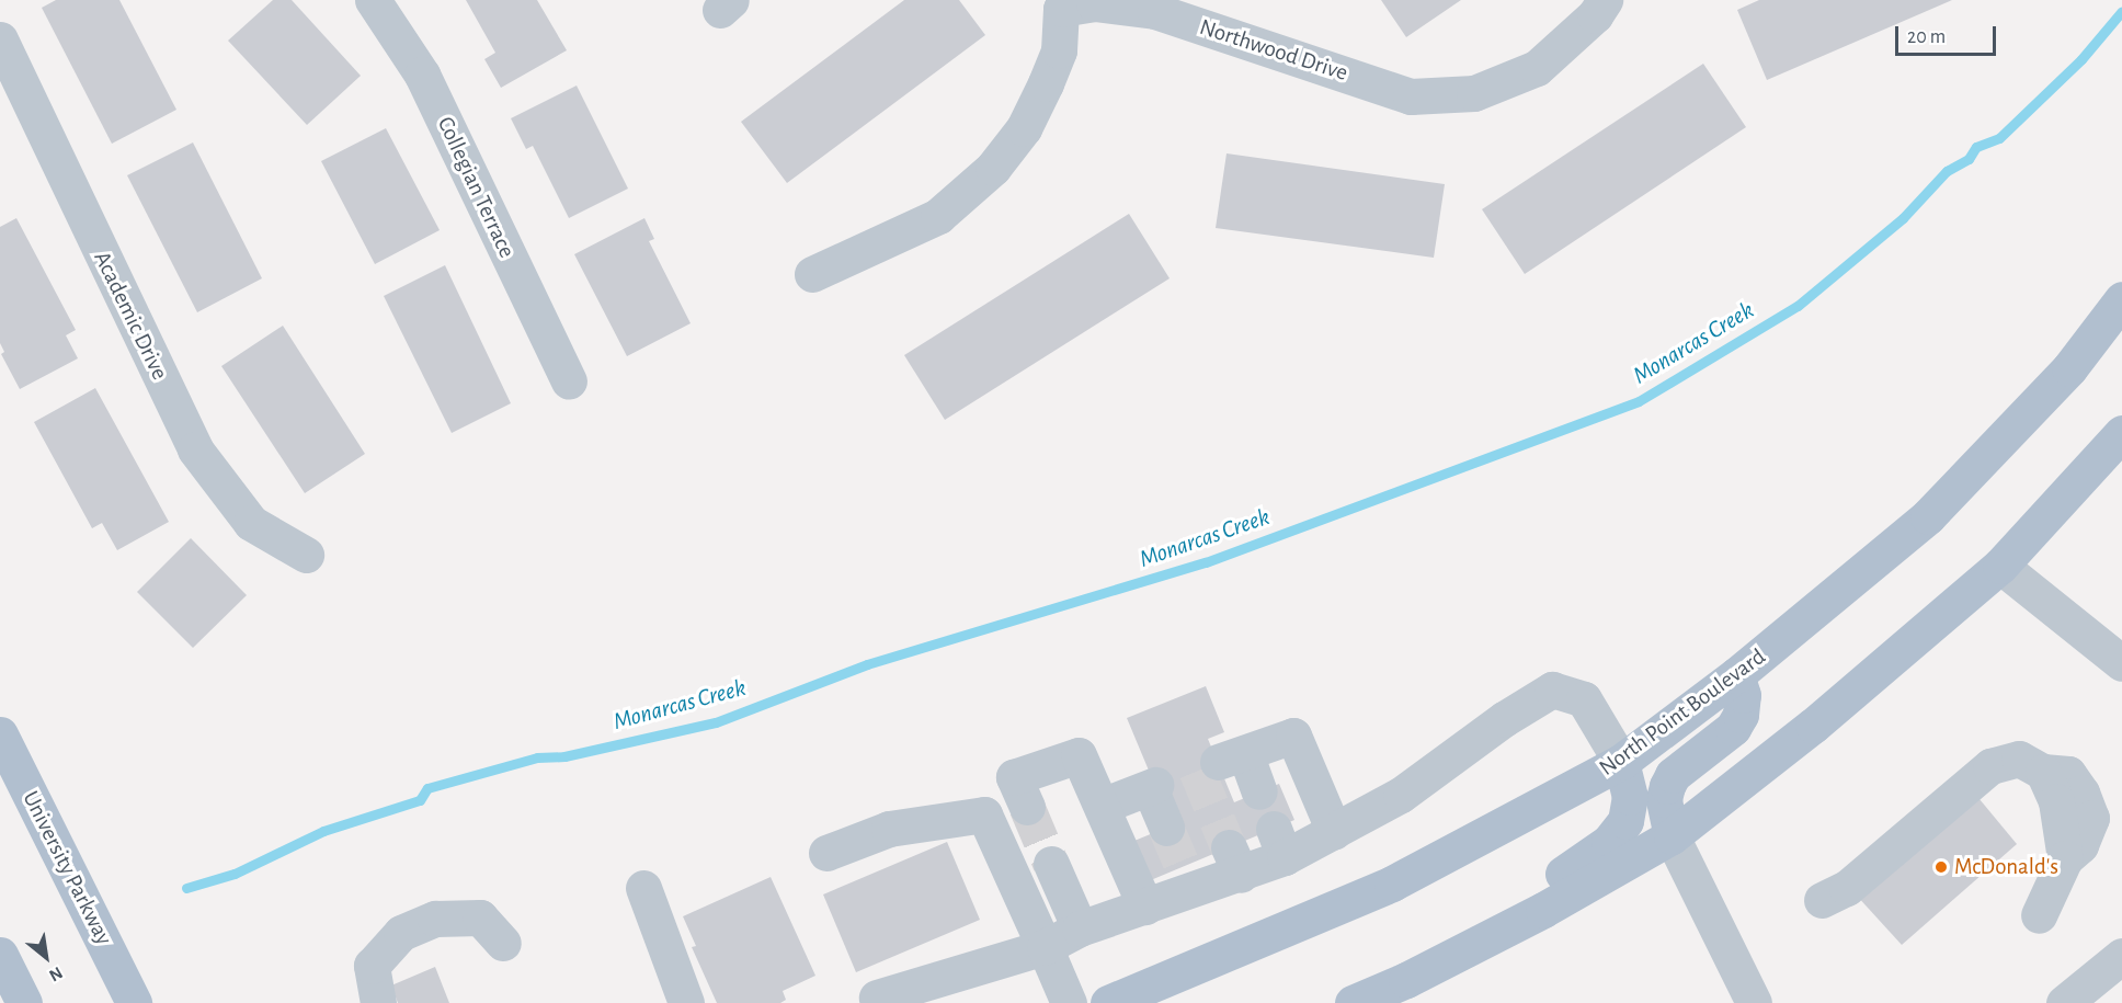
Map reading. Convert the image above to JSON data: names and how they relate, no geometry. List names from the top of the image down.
{
  "streets": {
    "main road": ["North Point Boulevard", "University Parkway"],
    "street": ["Northwood Drive", "Collegian Terrace", "Academic Drive"]
  },
  "water": ["Monarcas Creek"],
  "places": ["McDonald's"],
  "scale_bar": "20 m",
  "north": "bottom right"
}
